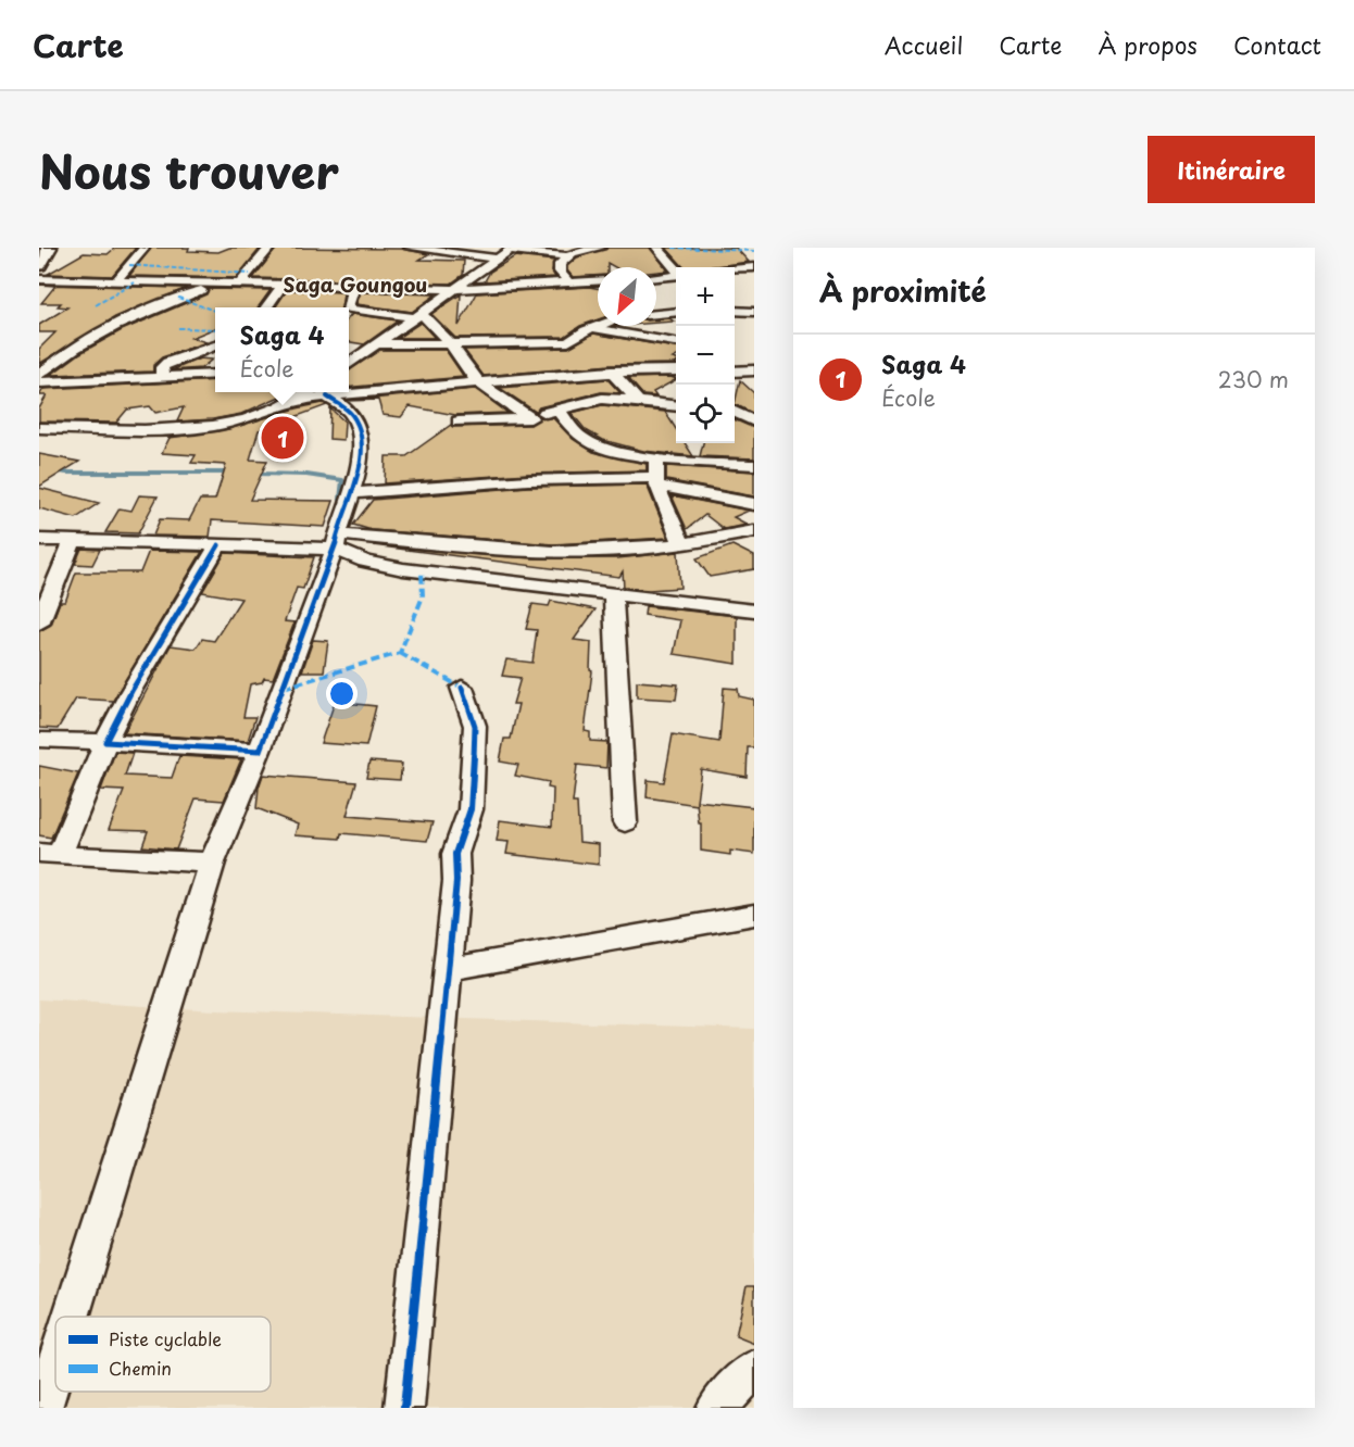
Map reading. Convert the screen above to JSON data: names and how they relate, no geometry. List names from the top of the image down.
{
  "districts": ["Saga Goungou"],
  "legend": ["Piste cyclable", "Chemin"],
  "north": "bottom left",
  "page": {
    "header": "Carte",
    "nav": [
      "Accueil",
      "Carte",
      "À propos",
      "Contact"
    ],
    "title": "Nous trouver",
    "buttons": "Itinéraire",
    "heading": "À proximité",
    "map_buttons": ["+", "−"],
    "popup": ["Saga 4", "École"],
    "list": [
      {
        "mark": "1",
        "name": "Saga 4",
        "note": "École",
        "value": "230 m"
      }
    ],
    "pins": "1"
  }
}
